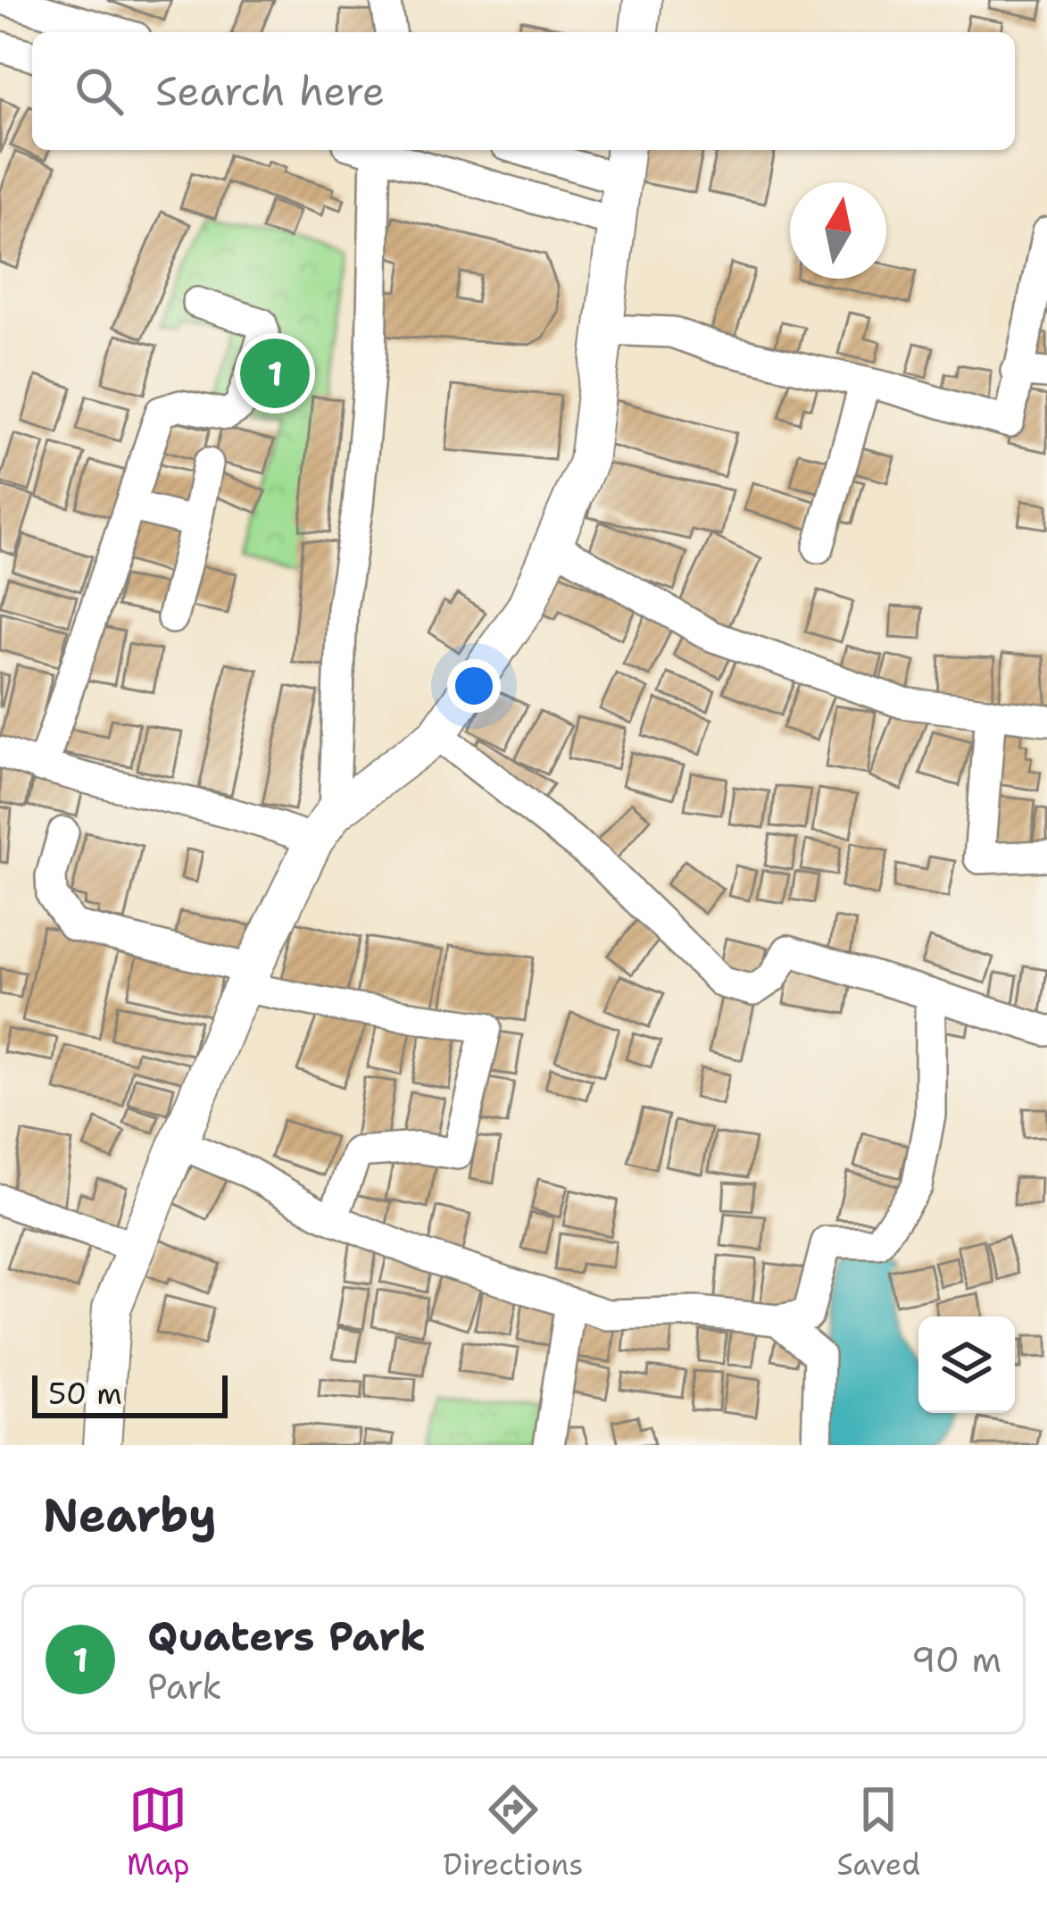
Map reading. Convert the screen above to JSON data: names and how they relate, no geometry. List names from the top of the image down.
{
  "scale_bar": "50 m",
  "north": "top",
  "page": {
    "search": "Search here",
    "pins": "1",
    "scale": "50 m",
    "heading": "Nearby",
    "list": [
      {
        "mark": "1",
        "name": "Quaters Park",
        "note": "Park",
        "value": "90 m"
      }
    ],
    "nav": ["Map", "Directions", "Saved"]
  }
}
